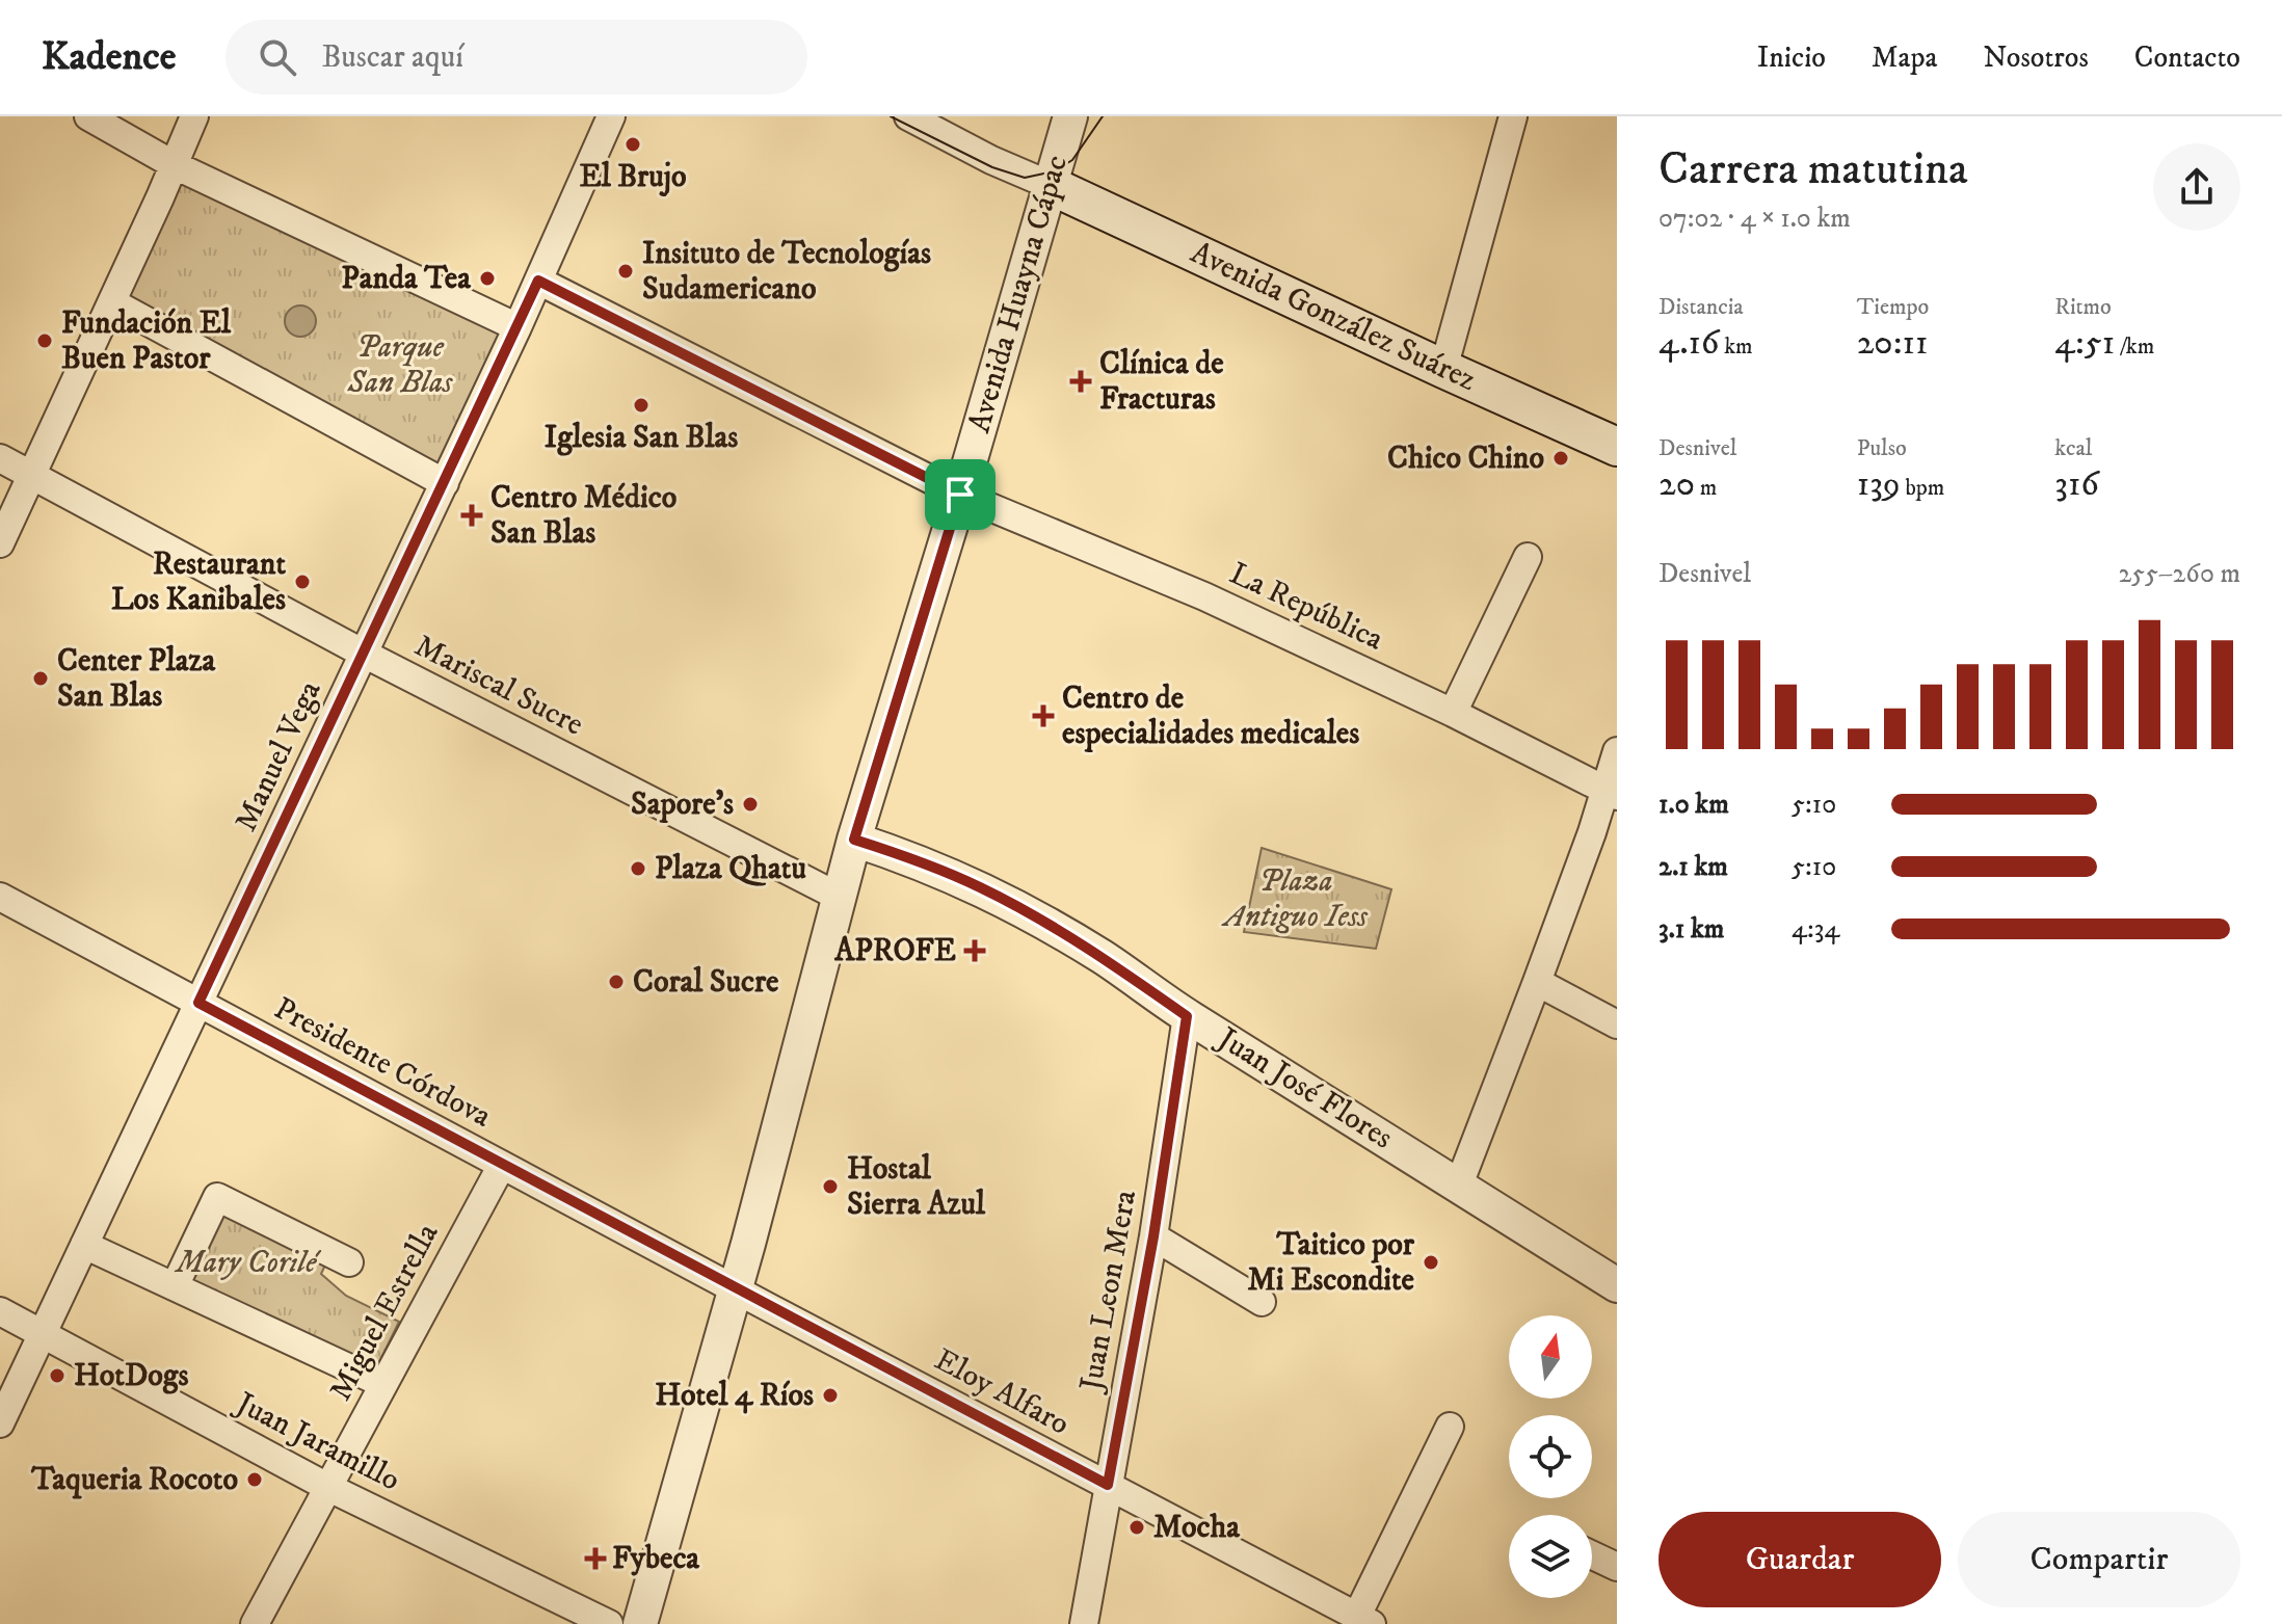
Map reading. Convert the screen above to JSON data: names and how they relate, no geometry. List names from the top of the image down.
{
  "streets": {
    "main road": ["Avenida González Suárez"],
    "street": [
      "Avenida Huayna Cápac",
      "La República",
      "Mariscal Sucre",
      "Manuel Vega",
      "Presidente Córdova",
      "Juan José Flores",
      "Juan Leon Mera",
      "Miguel Estrella",
      "Eloy Alfaro",
      "Juan Jaramillo"
    ]
  },
  "crossings": [
    ["Avenida Huayna Cápac", "Avenida González Suárez"],
    ["Avenida Huayna Cápac", "La República"],
    ["Avenida Huayna Cápac", "Mariscal Sucre"],
    ["Avenida Huayna Cápac", "Presidente Córdova"],
    ["Avenida Huayna Cápac", "Juan José Flores"],
    ["Avenida Huayna Cápac", "Eloy Alfaro"],
    ["La República", "Manuel Vega"],
    ["Mariscal Sucre", "Manuel Vega"],
    ["Manuel Vega", "Presidente Córdova"],
    ["Manuel Vega", "Juan Jaramillo"],
    ["Presidente Córdova", "Miguel Estrella"],
    ["Presidente Córdova", "Eloy Alfaro"],
    ["Juan José Flores", "Juan Leon Mera"],
    ["Juan Leon Mera", "Eloy Alfaro"],
    ["Miguel Estrella", "Juan Jaramillo"]
  ],
  "parks": ["Parque San Blas", "Plaza Antiguo Iess", "Mary Corilé"],
  "places": {
    "other": [
      "El Brujo",
      "Insituto de Tecnologías Sudamericano",
      "Panda Tea",
      "Fundación El Buen Pastor",
      "Iglesia San Blas",
      "Chico Chino",
      "Restaurant Los Kanibales",
      "Center Plaza San Blas",
      "Sapore's",
      "Plaza Qhatu",
      "Coral Sucre",
      "Hostal Sierra Azul",
      "Taitico por Mi Escondite",
      "HotDogs",
      "Hotel 4 Ríos",
      "Taqueria Rocoto",
      "Mocha"
    ],
    "health": [
      "Clínica de Fracturas",
      "Centro Médico San Blas",
      "Centro de especialidades medicales",
      "APROFE",
      "Fybeca"
    ]
  },
  "north": "top",
  "page": {
    "header": "Kadence",
    "search": "Buscar aquí",
    "nav": [
      "Inicio",
      "Mapa",
      "Nosotros",
      "Contacto"
    ],
    "heading": ["Carrera matutina", "07:02 · 4 × 1.0 km"],
    "stats": [
      ["Distancia", "4.16 km"],
      ["Tiempo", "20:11"],
      ["Ritmo", "4:51 /km"],
      ["Desnivel", "20 m"],
      ["Pulso", "139 bpm"],
      ["kcal", "316"]
    ],
    "chart": ["Desnivel", "255–260 m"],
    "list": [
      {
        "name": "1.0 km",
        "note": "5:10"
      },
      {
        "name": "2.1 km",
        "note": "5:10"
      },
      {
        "name": "3.1 km",
        "note": "4:34"
      }
    ],
    "buttons": ["Guardar", "Compartir"]
  }
}
